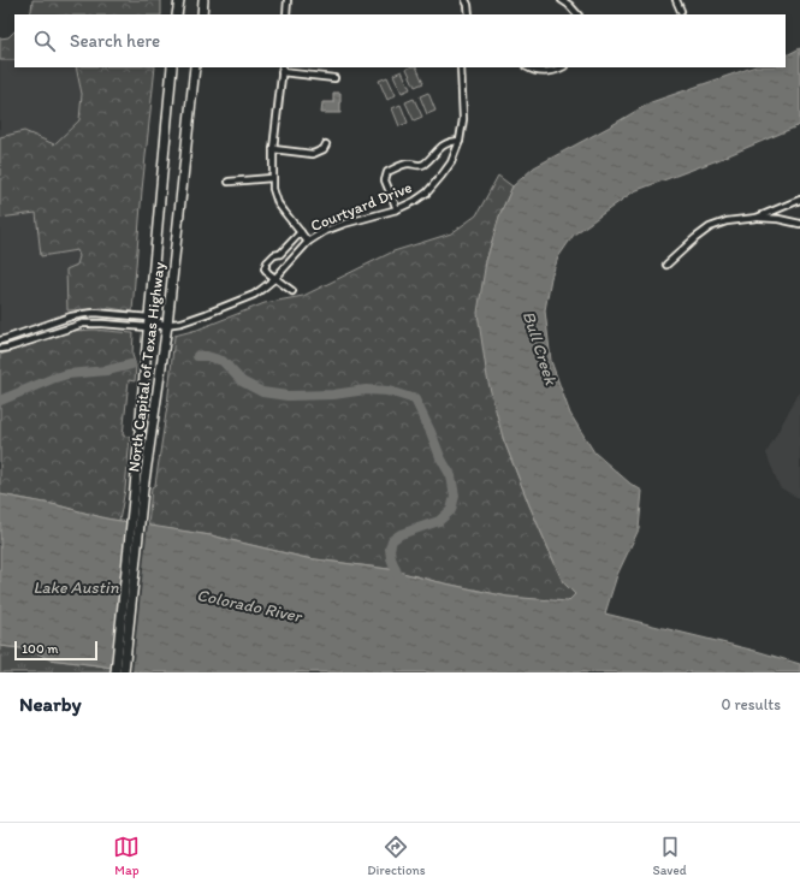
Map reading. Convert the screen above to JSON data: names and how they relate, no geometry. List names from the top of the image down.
{
  "streets": {
    "highway": ["North Capital of Texas Highway"],
    "street": ["Courtyard Drive"]
  },
  "crossings": [
    ["Courtyard Drive", "North Capital of Texas Highway"]
  ],
  "water": ["Bull Creek", "Lake Austin", "Colorado River"],
  "scale_bar": "100 m",
  "page": {
    "search": "Search here",
    "scale": "100 m",
    "heading": ["Nearby", "0 results"],
    "nav": ["Map", "Directions", "Saved"]
  }
}
